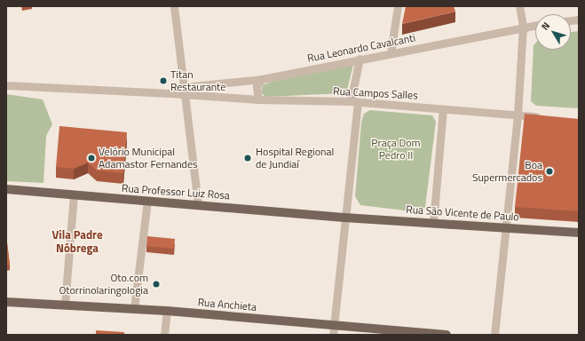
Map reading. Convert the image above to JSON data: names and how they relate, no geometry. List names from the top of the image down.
{
  "streets": {
    "main road": ["Rua Professor Luiz Rosa", "Rua São Vicente de Paulo", "Rua Anchieta"],
    "street": ["Rua Leonardo Cavalcanti", "Rua Campos Salles"]
  },
  "crossings": [
    ["Rua Leonardo Cavalcanti", "Rua Campos Salles"],
    ["Rua Professor Luiz Rosa", "Rua São Vicente de Paulo"]
  ],
  "districts": ["Vila Padre Nóbrega"],
  "parks": ["Praça Dom Pedro II"],
  "places": [
    "Titan Restaurante",
    "Velório Municipal Adamastor Fernandes",
    "Hospital Regional de Jundiaí",
    "Boa Supermercados",
    "Oto.com Otorrinolaringologia"
  ],
  "north": "top left"
}
